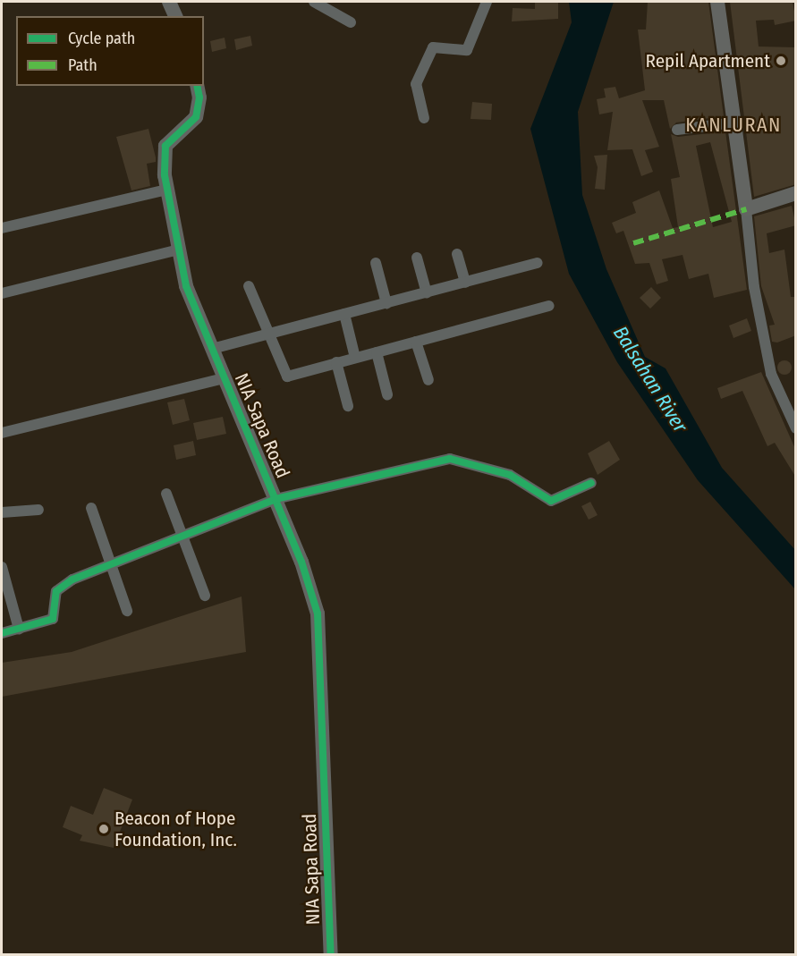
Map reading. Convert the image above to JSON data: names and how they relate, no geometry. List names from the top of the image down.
{
  "streets": {
    "street": ["NIA Sapa Road"]
  },
  "districts": ["KANLURAN"],
  "water": ["Balsahan River"],
  "places": ["Repil Apartment", "Beacon of Hope Foundation, Inc."],
  "legend": ["Cycle path", "Path"]
}
